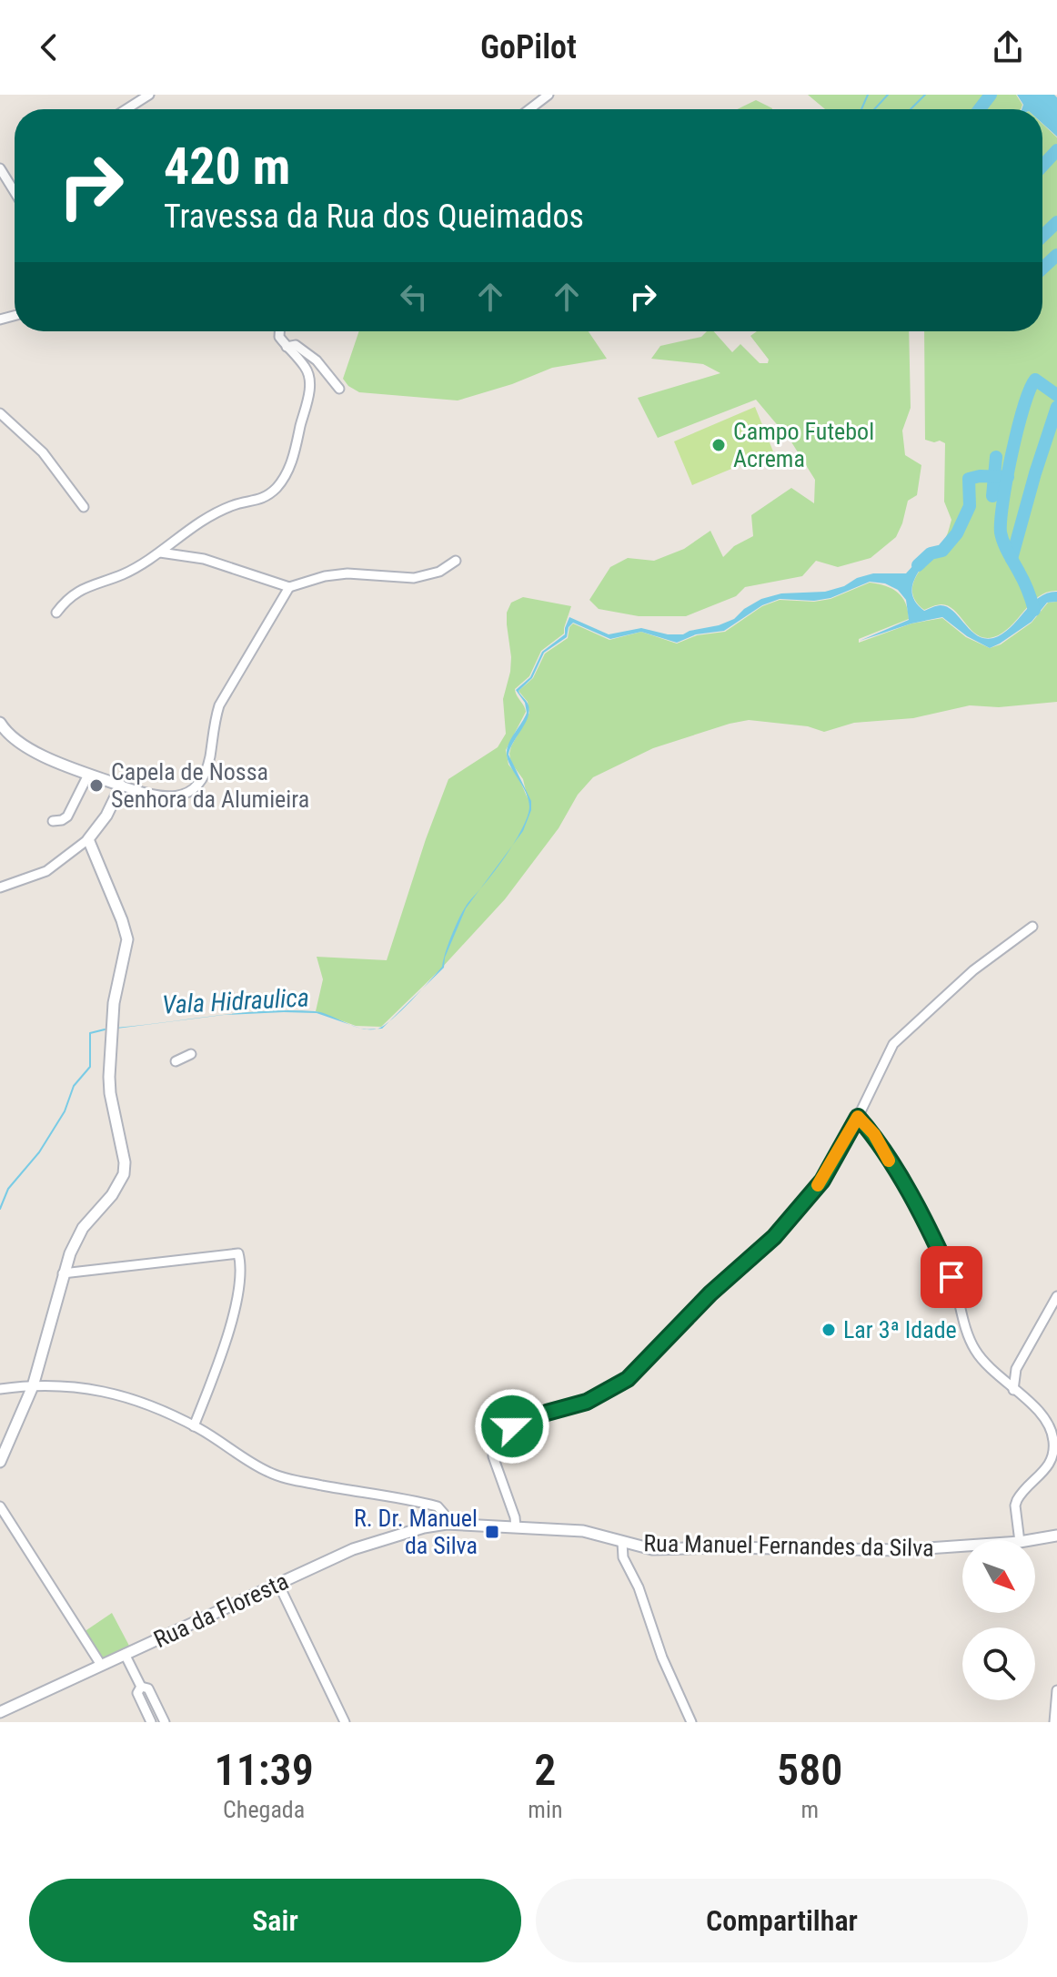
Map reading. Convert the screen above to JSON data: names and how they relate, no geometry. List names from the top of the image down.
{
  "streets": {
    "street": ["Rua Manuel Fernandes da Silva", "Rua da Floresta"]
  },
  "crossings": [
    ["Rua Manuel Fernandes da Silva", "Rua da Floresta"]
  ],
  "water": ["Vala Hidraulica"],
  "places": {
    "other": ["Campo Futebol Acrema", "Capela de Nossa Senhora da Alumieira", "Lar 3ª Idade"],
    "transit": ["R. Dr. Manuel da Silva"]
  },
  "north": "bottom right",
  "page": {
    "header": "GoPilot",
    "turn": ["420 m", "Travessa da Rua dos Queimados"],
    "eta": [
      "11:39",
      "Chegada",
      "2",
      "min",
      "580",
      "m"
    ],
    "buttons": ["Sair", "Compartilhar"]
  }
}
